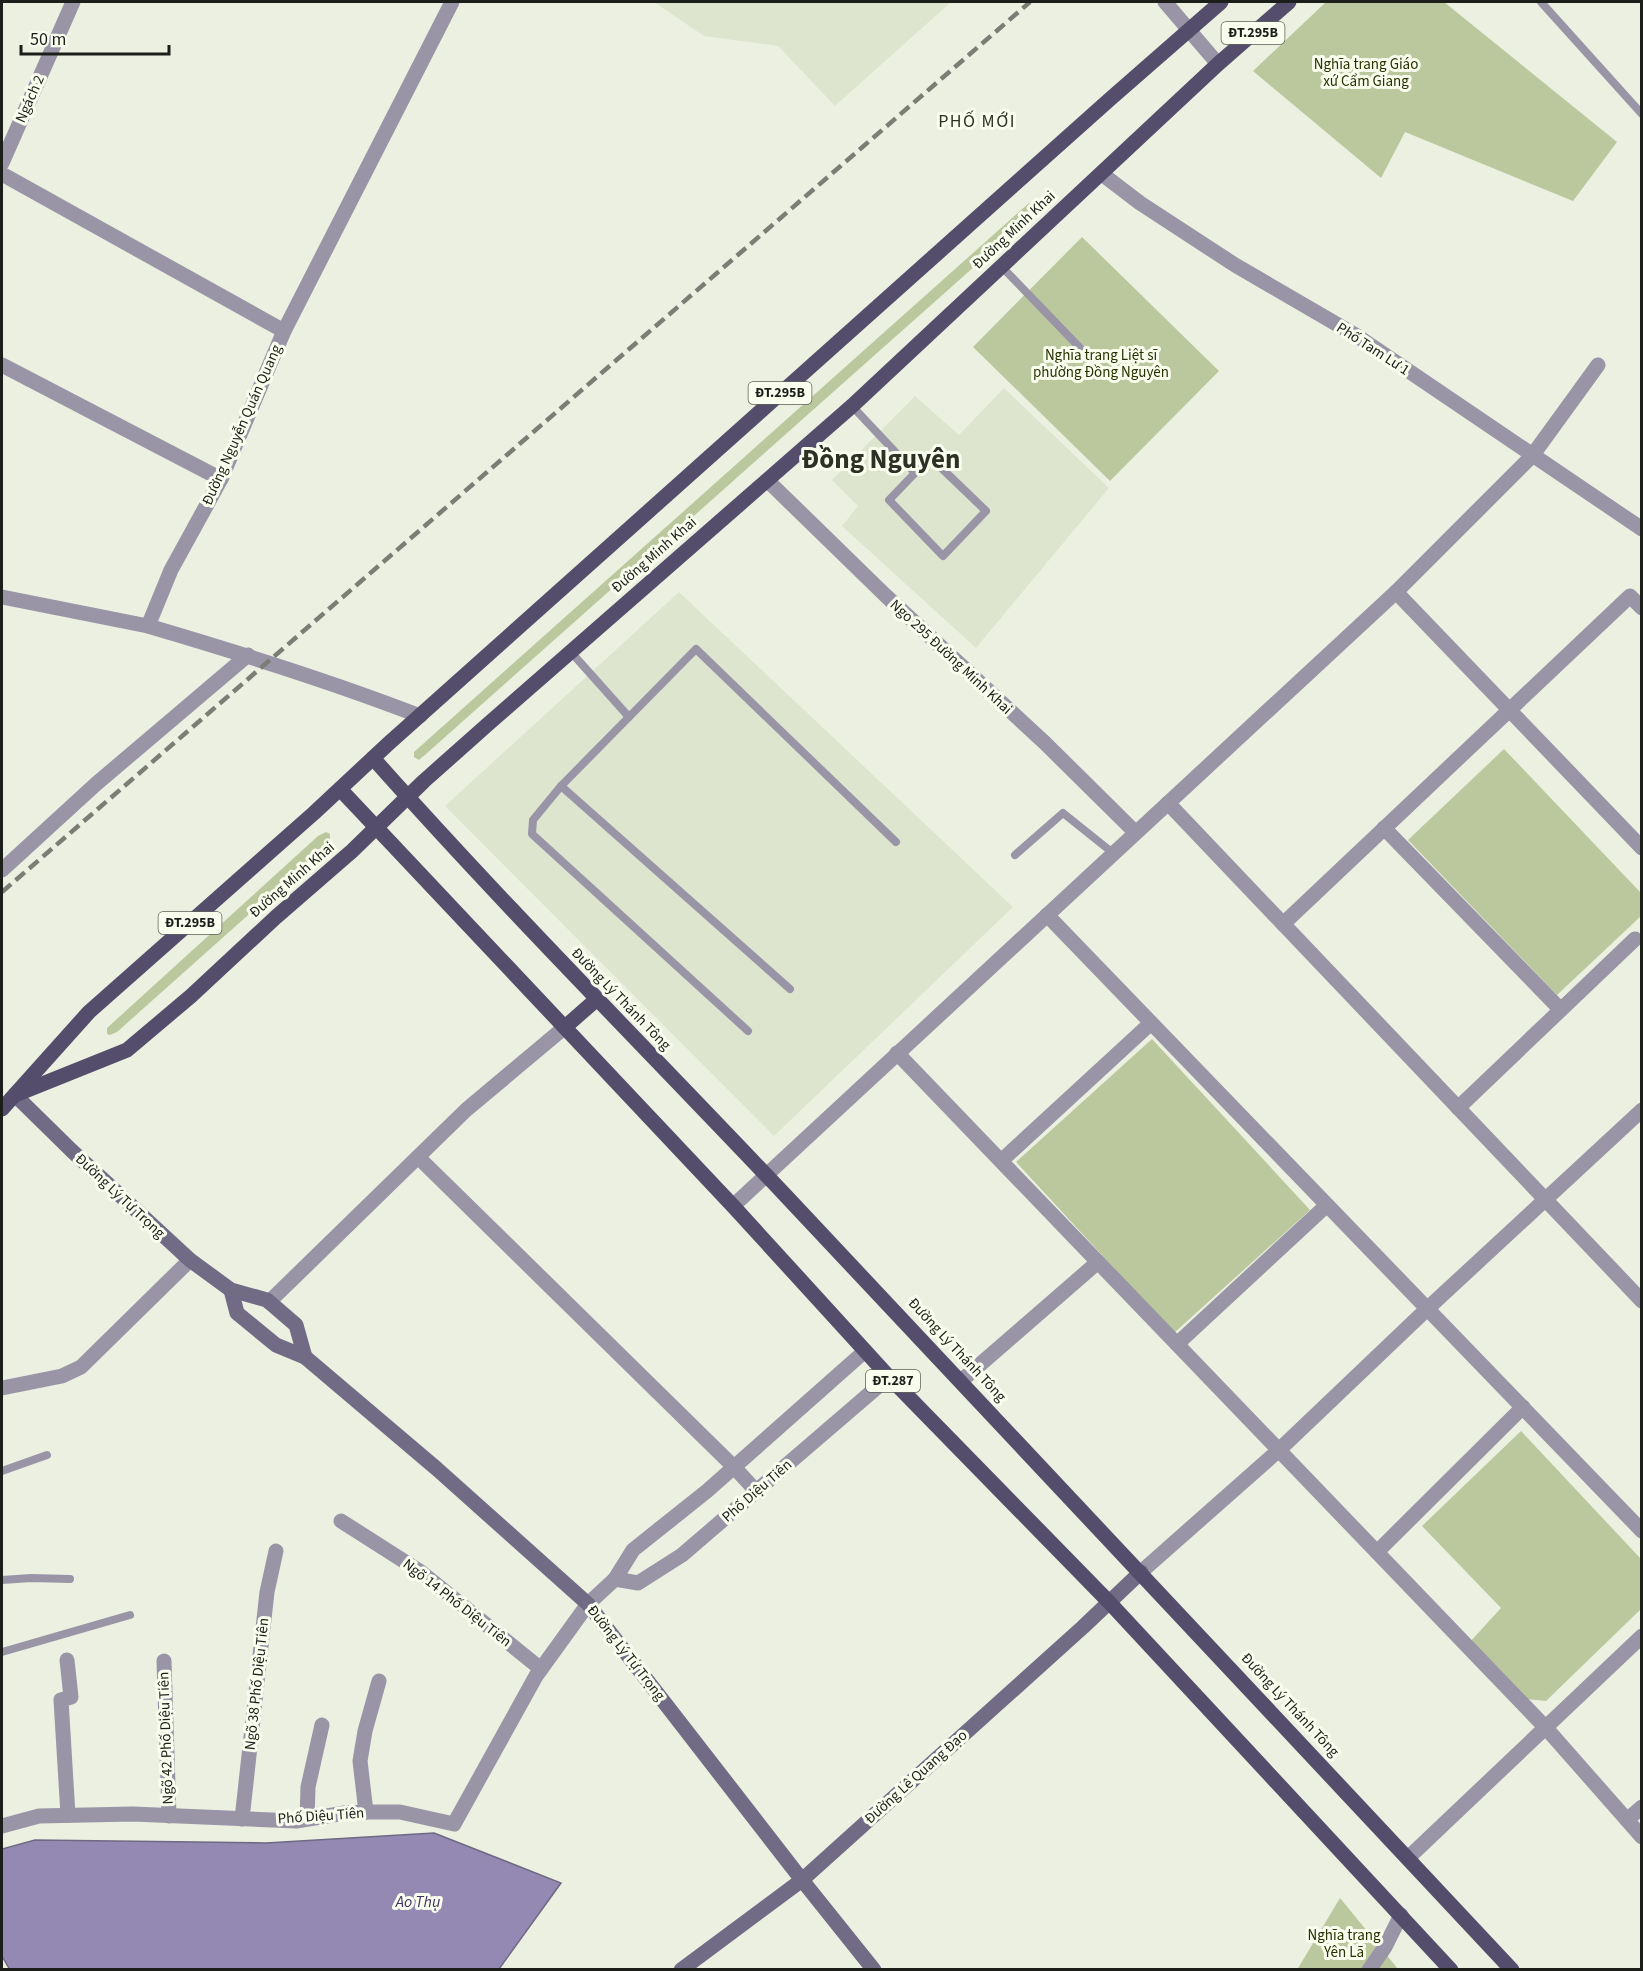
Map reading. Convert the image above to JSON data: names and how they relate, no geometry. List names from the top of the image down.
{
  "streets": {
    "main road": [
      "ĐT.295B",
      "Đường Minh Khai",
      "Đường Lý Thánh Tông",
      "Đường Lý Tự Trọng",
      "ĐT.287",
      "Đường Lê Quang Đạo"
    ],
    "street": [
      "Ngách 2",
      "Phố Tam Lư 1",
      "Đường Nguyễn Quán Quang",
      "Ngo 295 Đường Minh Khai",
      "Phố Diệu Tiên",
      "Ngõ 14 Phố Diệu Tiên",
      "Ngõ 38 Phố Diệu Tiên",
      "Ngõ 42 Phố Diệu Tiên"
    ]
  },
  "crossings": [
    ["Đường Minh Khai", "Phố Tam Lư 1"],
    ["Đường Minh Khai", "Ngo 295 Đường Minh Khai"],
    ["Đường Minh Khai", "Đường Lý Thánh Tông"],
    ["Đường Minh Khai", "Đường Lý Tự Trọng"],
    ["Đường Minh Khai", "ĐT.287"],
    ["Đường Lý Thánh Tông", "Đường Lê Quang Đạo"],
    ["Đường Lý Tự Trọng", "Phố Diệu Tiên"],
    ["Đường Lý Tự Trọng", "Đường Lê Quang Đạo"],
    ["ĐT.287", "Phố Diệu Tiên"],
    ["ĐT.287", "Đường Lê Quang Đạo"],
    ["Phố Diệu Tiên", "Ngõ 14 Phố Diệu Tiên"],
    ["Phố Diệu Tiên", "Ngõ 38 Phố Diệu Tiên"],
    ["Phố Diệu Tiên", "Ngõ 42 Phố Diệu Tiên"]
  ],
  "districts": ["PHỐ MỚI", "Đồng Nguyên"],
  "water": ["Ao Thụ"],
  "parks": ["Nghĩa trang Giáo xứ Cẩm Giang", "Nghĩa trang Liệt sĩ phường Đồng Nguyên", "Nghĩa trang Yên Lã"],
  "scale_bar": "50 m"
}
